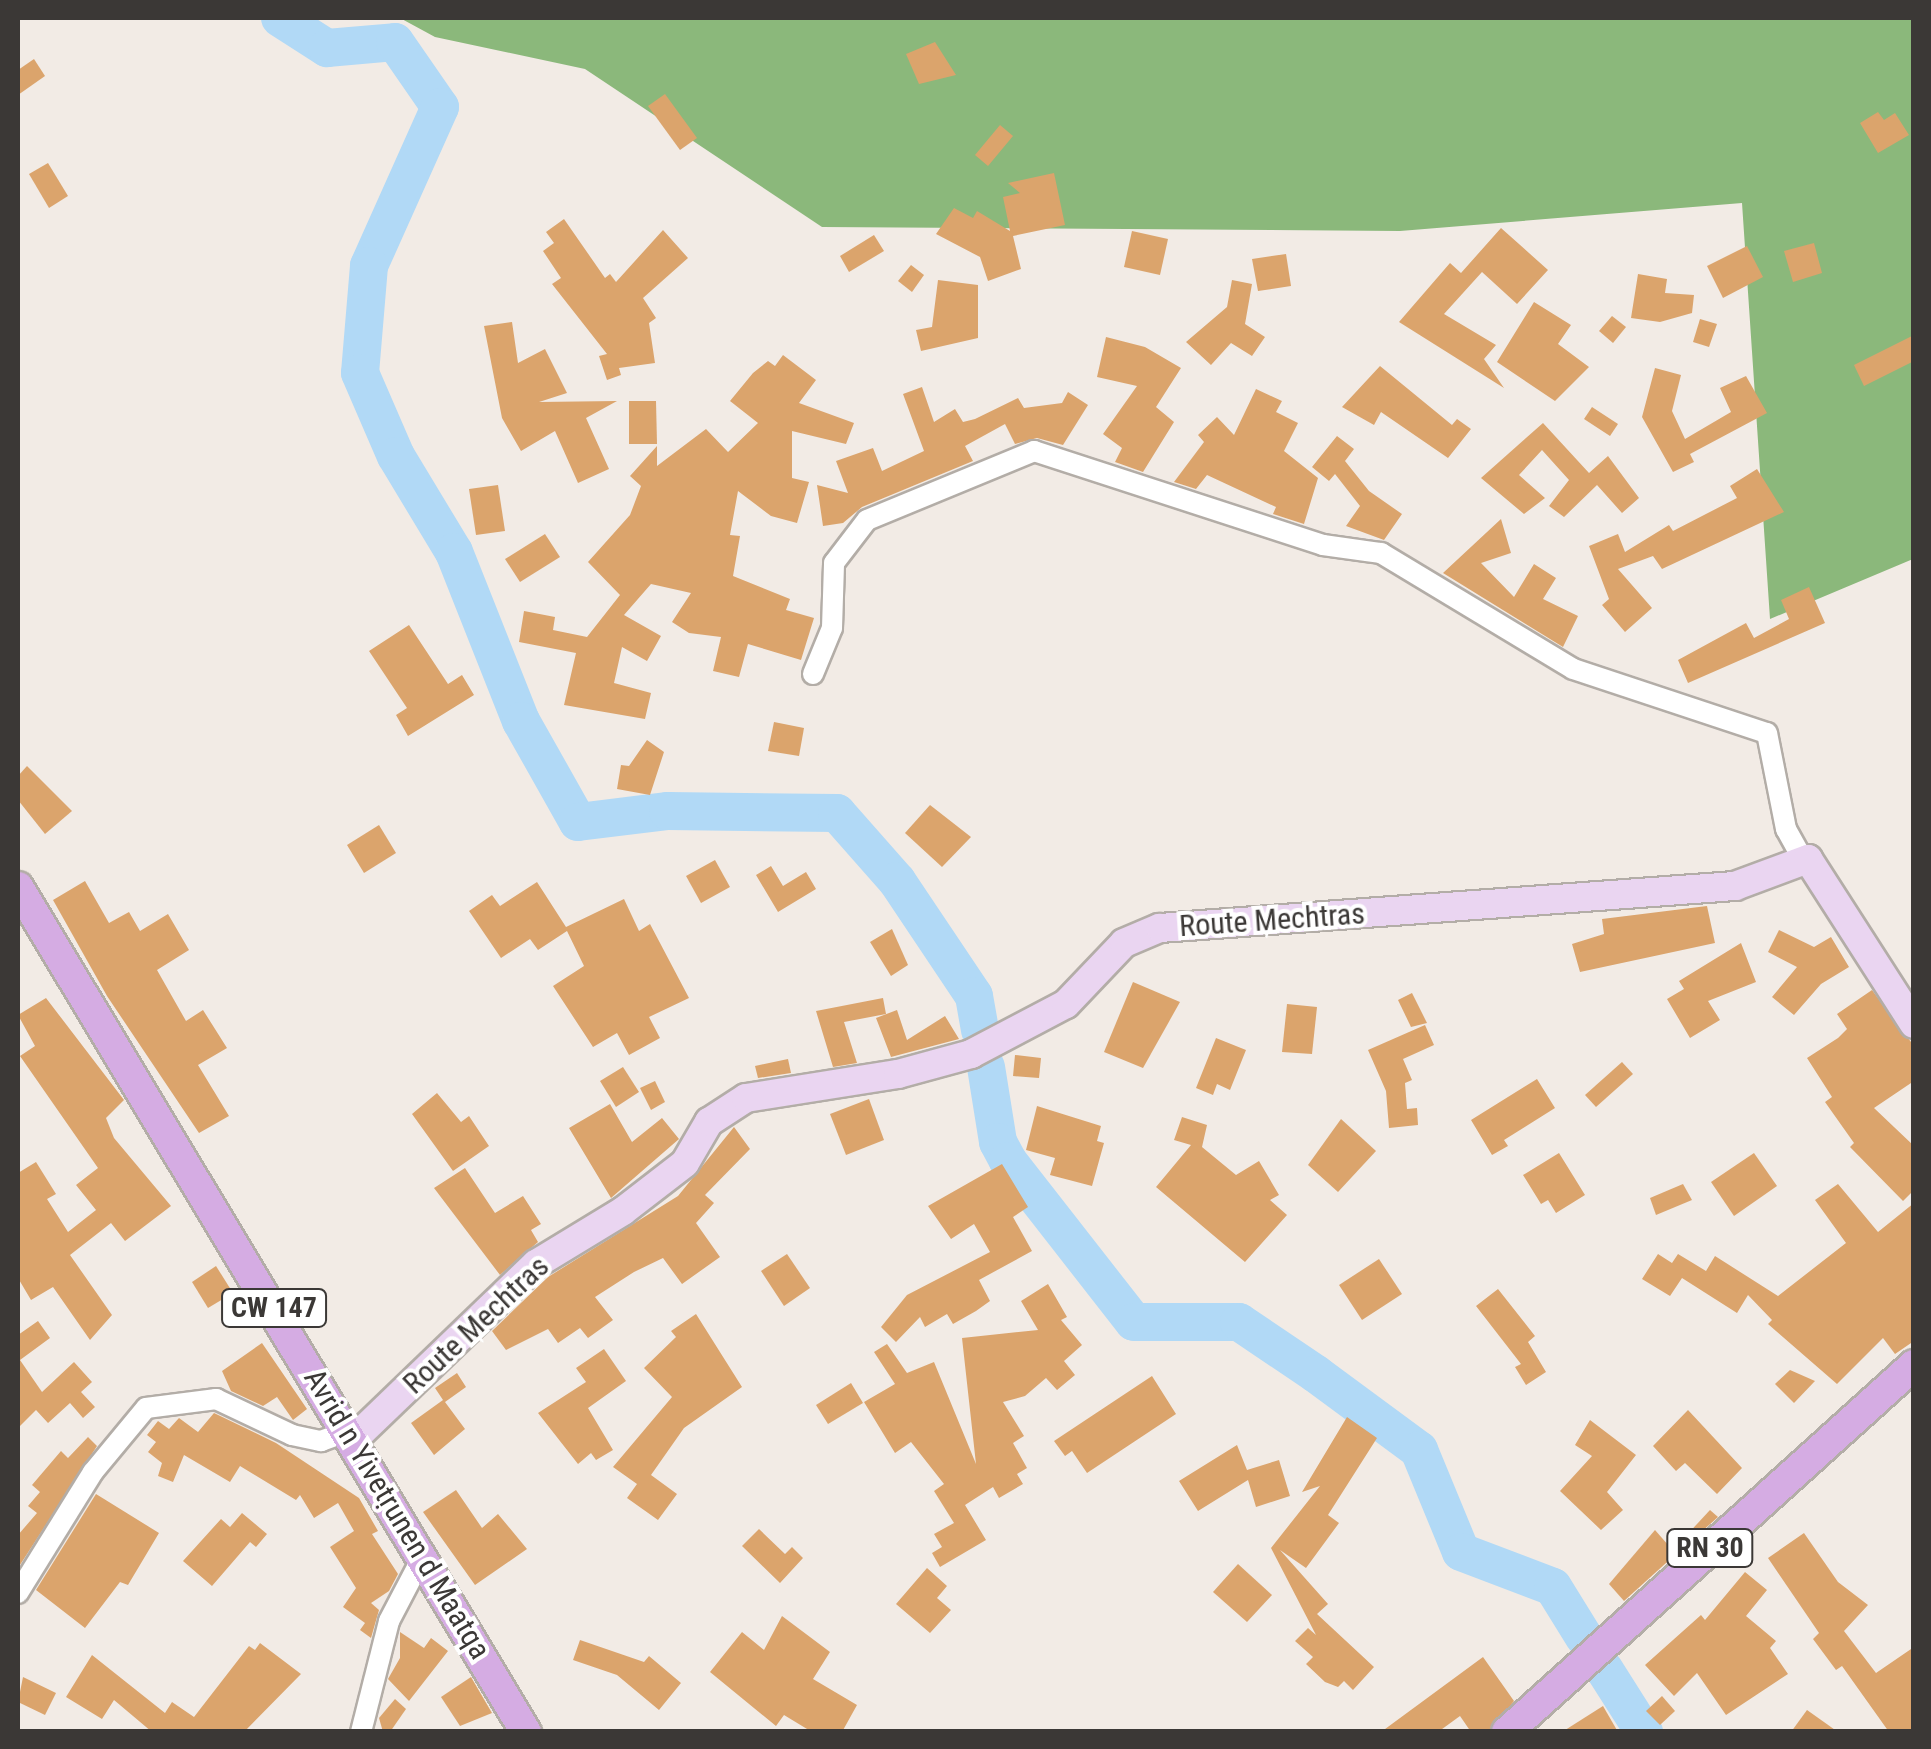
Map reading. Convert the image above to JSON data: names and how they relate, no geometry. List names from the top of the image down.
{
  "streets": {
    "main road": ["CW 147", "Avrid n Yivetṛunen d Maatqa", "RN 30"],
    "street": ["Route Mechtras"]
  },
  "crossings": [
    ["Route Mechtras", "Avrid n Yivetṛunen d Maatqa"]
  ]
}
